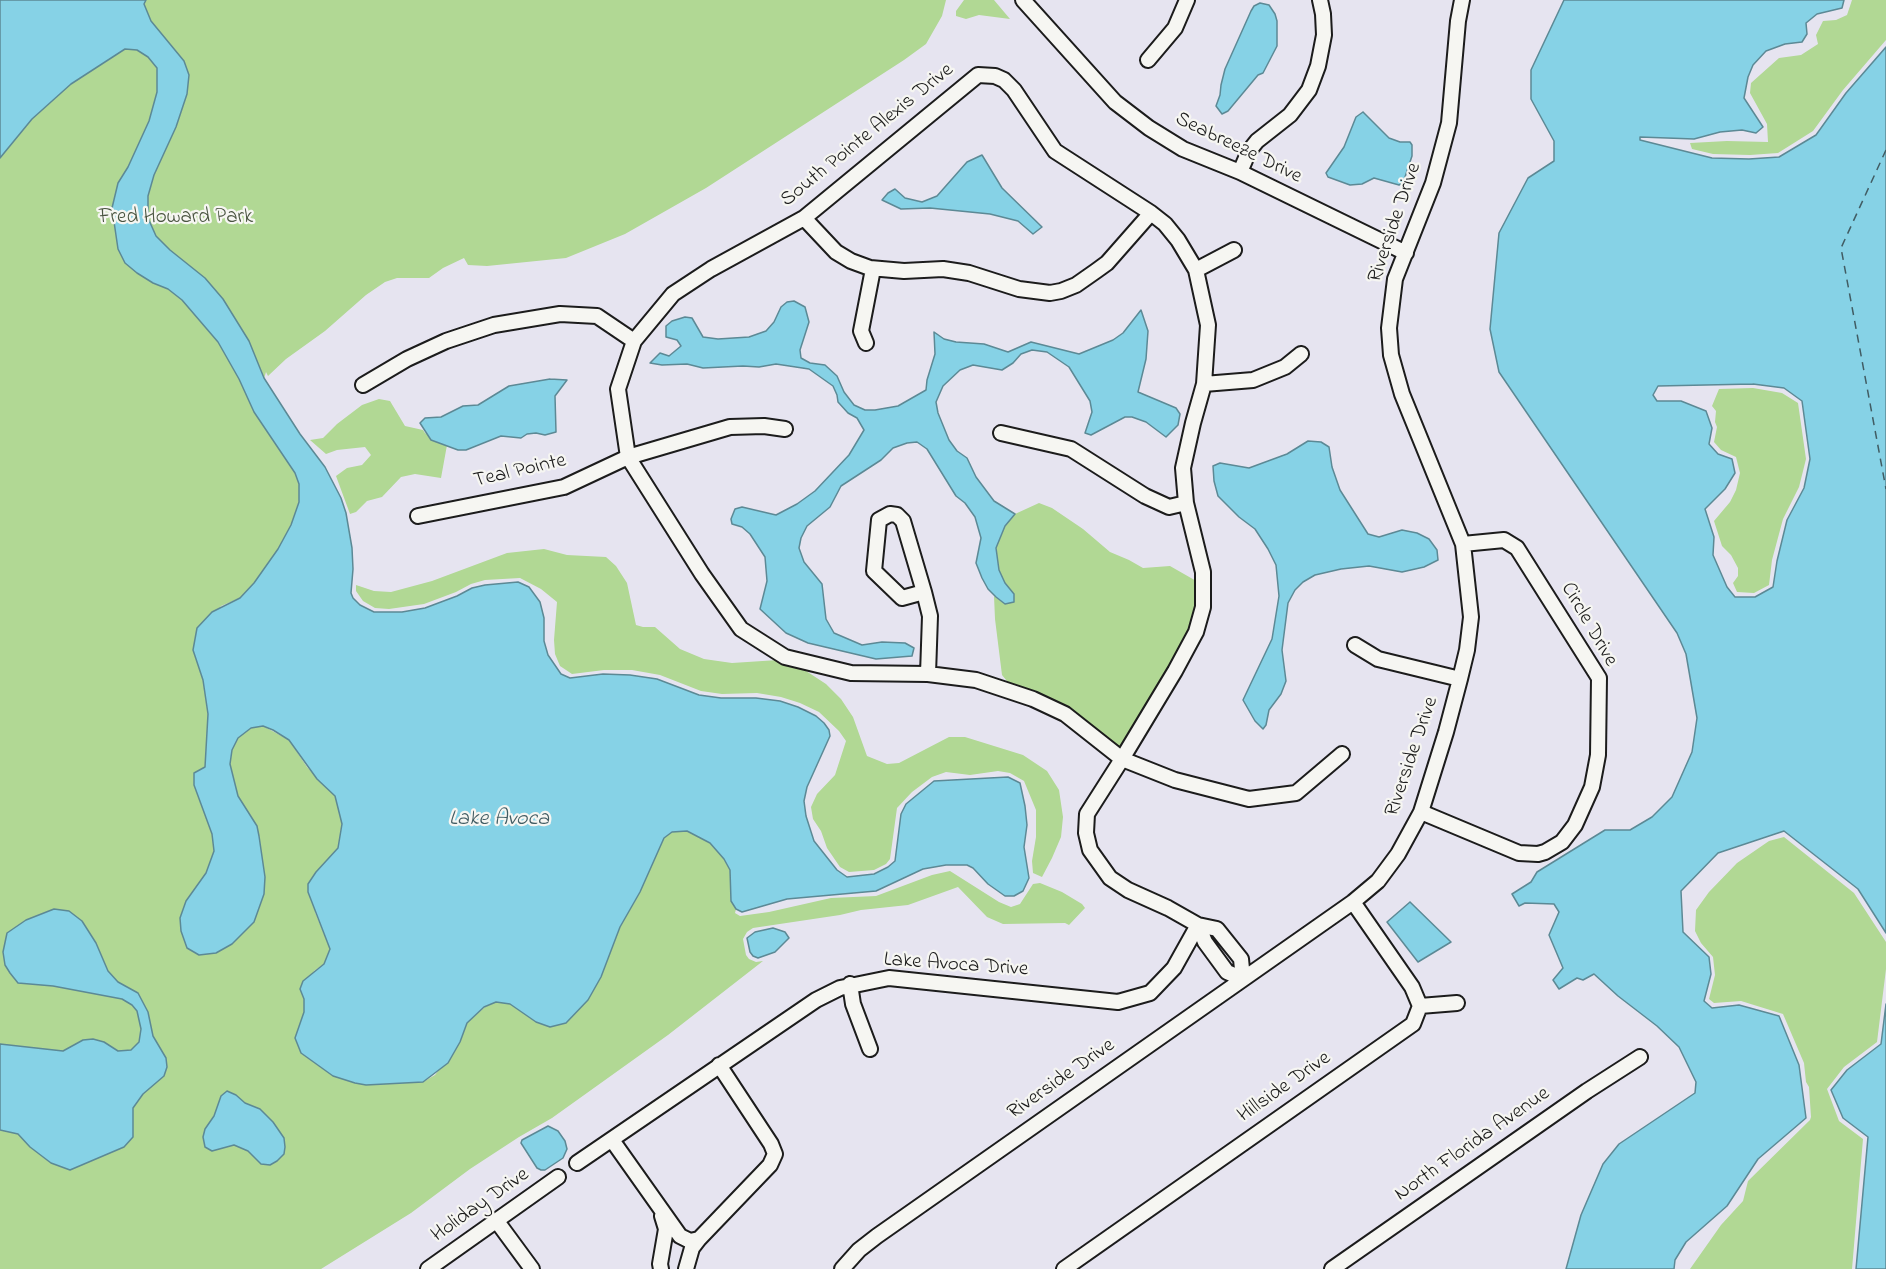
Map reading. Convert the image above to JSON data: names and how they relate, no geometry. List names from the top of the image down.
{
  "streets": {
    "street": [
      "South Pointe Alexis Drive",
      "Seabreeze Drive",
      "Riverside Drive",
      "Teal Pointe",
      "Circle Drive",
      "Lake Avoca Drive",
      "Hillside Drive",
      "North Florida Avenue",
      "Holiday Drive"
    ]
  },
  "crossings": [
    ["South Pointe Alexis Drive", "Riverside Drive"],
    ["South Pointe Alexis Drive", "Teal Pointe"],
    ["South Pointe Alexis Drive", "Lake Avoca Drive"],
    ["Seabreeze Drive", "Riverside Drive"],
    ["Riverside Drive", "Circle Drive"]
  ],
  "water": ["Lake Avoca"],
  "parks": ["Fred Howard Park"]
}
